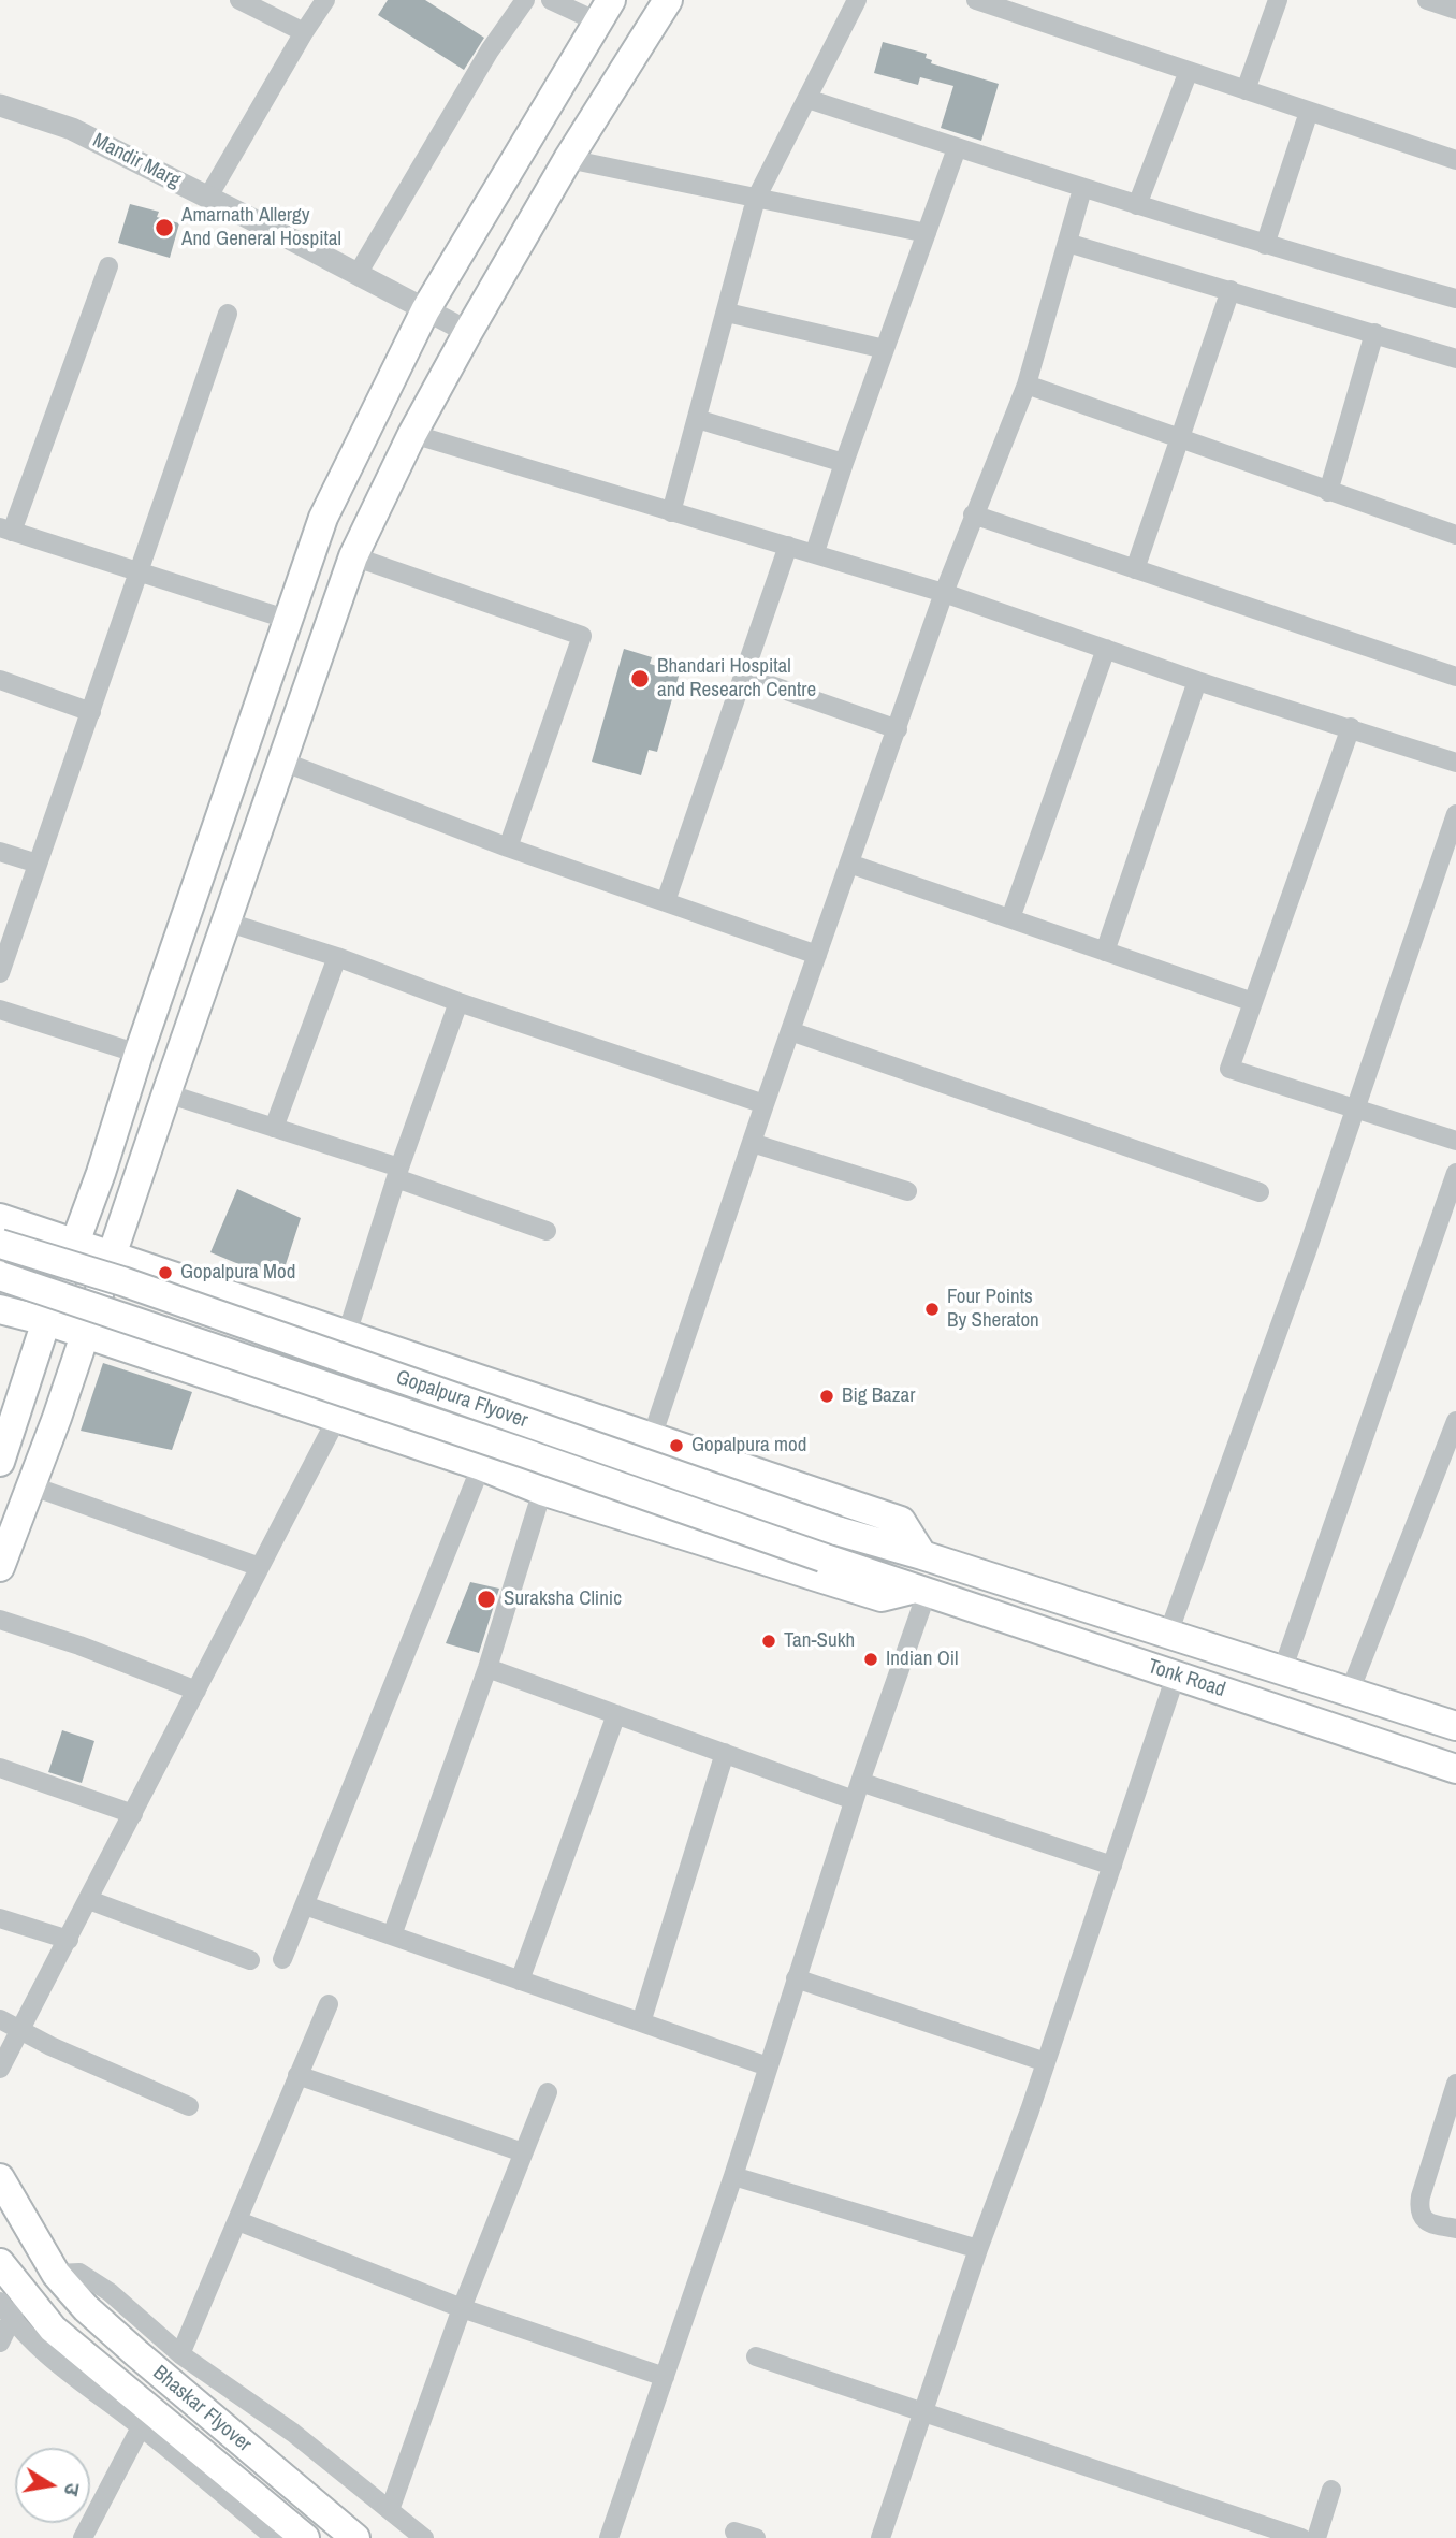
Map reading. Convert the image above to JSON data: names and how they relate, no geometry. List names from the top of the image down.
{
  "streets": {
    "main road": ["Gopalpura Flyover", "Tonk Road", "Bhaskar Flyover"],
    "street": ["Mandir Marg"]
  },
  "crossings": [
    ["Gopalpura Flyover", "Tonk Road"]
  ],
  "places": [
    "Amarnath Allergy And General Hospital",
    "Bhandari Hospital and Research Centre",
    "Gopalpura Mod",
    "Four Points By Sheraton",
    "Big Bazar",
    "Gopalpura mod",
    "Suraksha Clinic",
    "Tan-Sukh",
    "Indian Oil"
  ],
  "north": "right"
}
